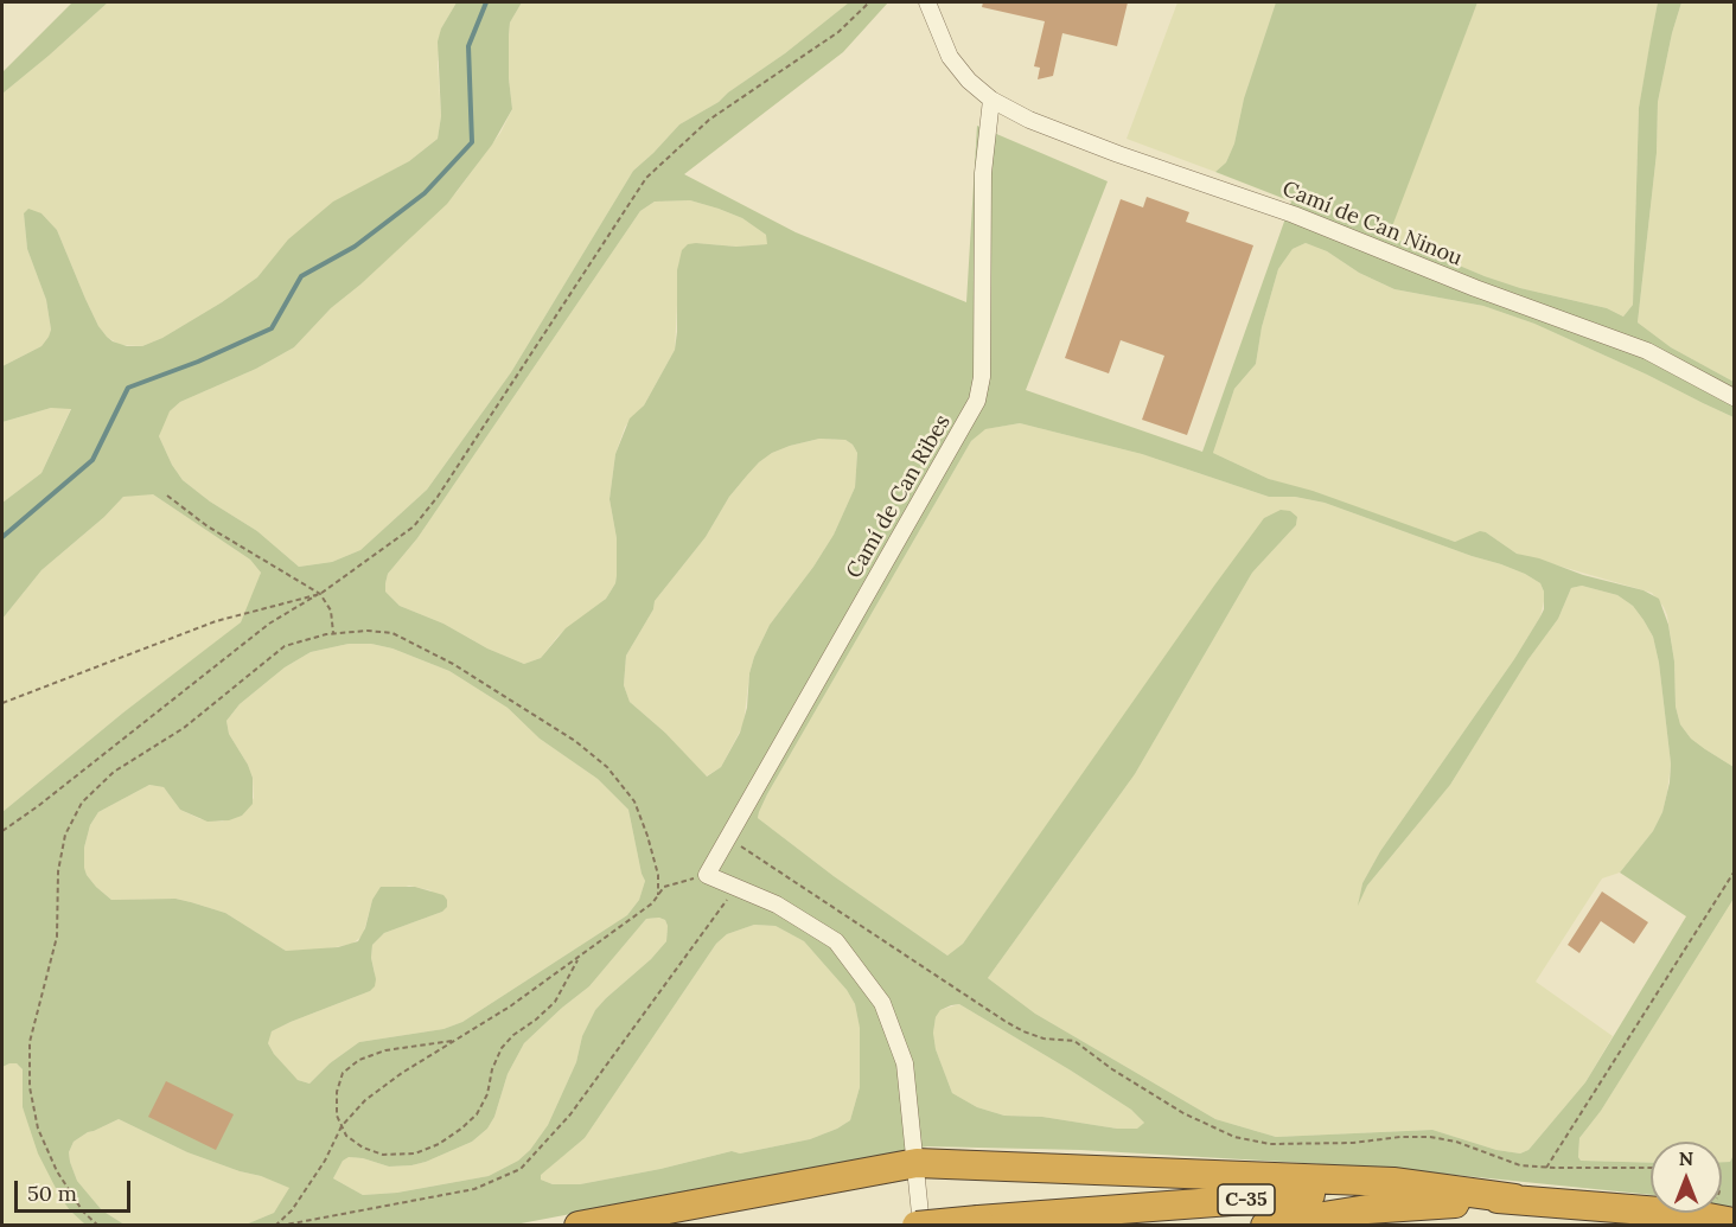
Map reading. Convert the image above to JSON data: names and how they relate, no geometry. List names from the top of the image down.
{
  "streets": {
    "highway": ["C-35"],
    "street": ["Camí de Can Ninou", "Camí de Can Ribes"]
  },
  "crossings": [
    ["Camí de Can Ninou", "Camí de Can Ribes"]
  ],
  "scale_bar": "50 m",
  "north": "top"
}
